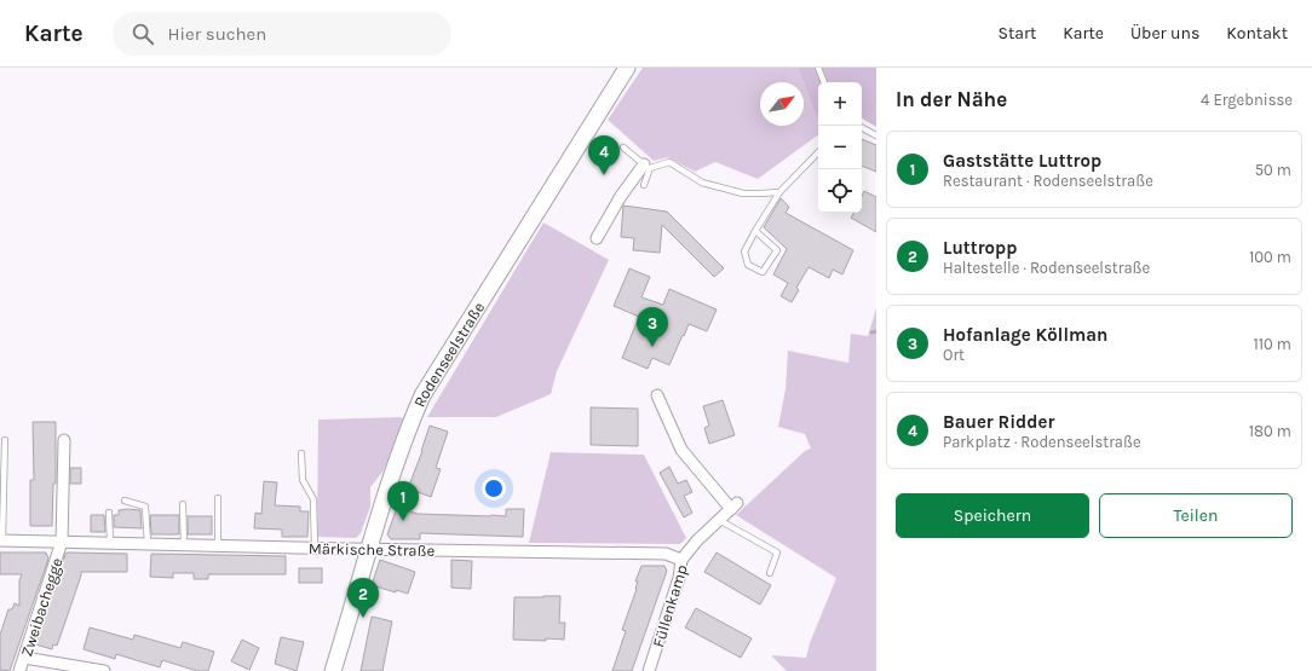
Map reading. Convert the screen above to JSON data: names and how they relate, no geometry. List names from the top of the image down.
{
  "streets": {
    "main road": ["Rodenseelstraße"],
    "street": ["Märkische Straße", "Füllenkamp", "Zweibachegge"]
  },
  "crossings": [
    ["Rodenseelstraße", "Märkische Straße"],
    ["Märkische Straße", "Füllenkamp"],
    ["Märkische Straße", "Zweibachegge"]
  ],
  "north": "top right",
  "page": {
    "header": "Karte",
    "search": "Hier suchen",
    "nav": [
      "Start",
      "Karte",
      "Über uns",
      "Kontakt"
    ],
    "heading": ["In der Nähe", "4 Ergebnisse"],
    "map_buttons": ["+", "−"],
    "list": [
      {
        "mark": "1",
        "name": "Gaststätte Luttrop",
        "note": "Restaurant · Rodenseelstraße",
        "value": "50 m"
      },
      {
        "mark": "2",
        "name": "Luttropp",
        "note": "Haltestelle · Rodenseelstraße",
        "value": "100 m"
      },
      {
        "mark": "3",
        "name": "Hofanlage Köllman",
        "note": "Ort",
        "value": "110 m"
      },
      {
        "mark": "4",
        "name": "Bauer Ridder",
        "note": "Parkplatz · Rodenseelstraße",
        "value": "180 m"
      }
    ],
    "pins": [
      "4",
      "3",
      "1",
      "2"
    ],
    "buttons": ["Speichern", "Teilen"]
  }
}
